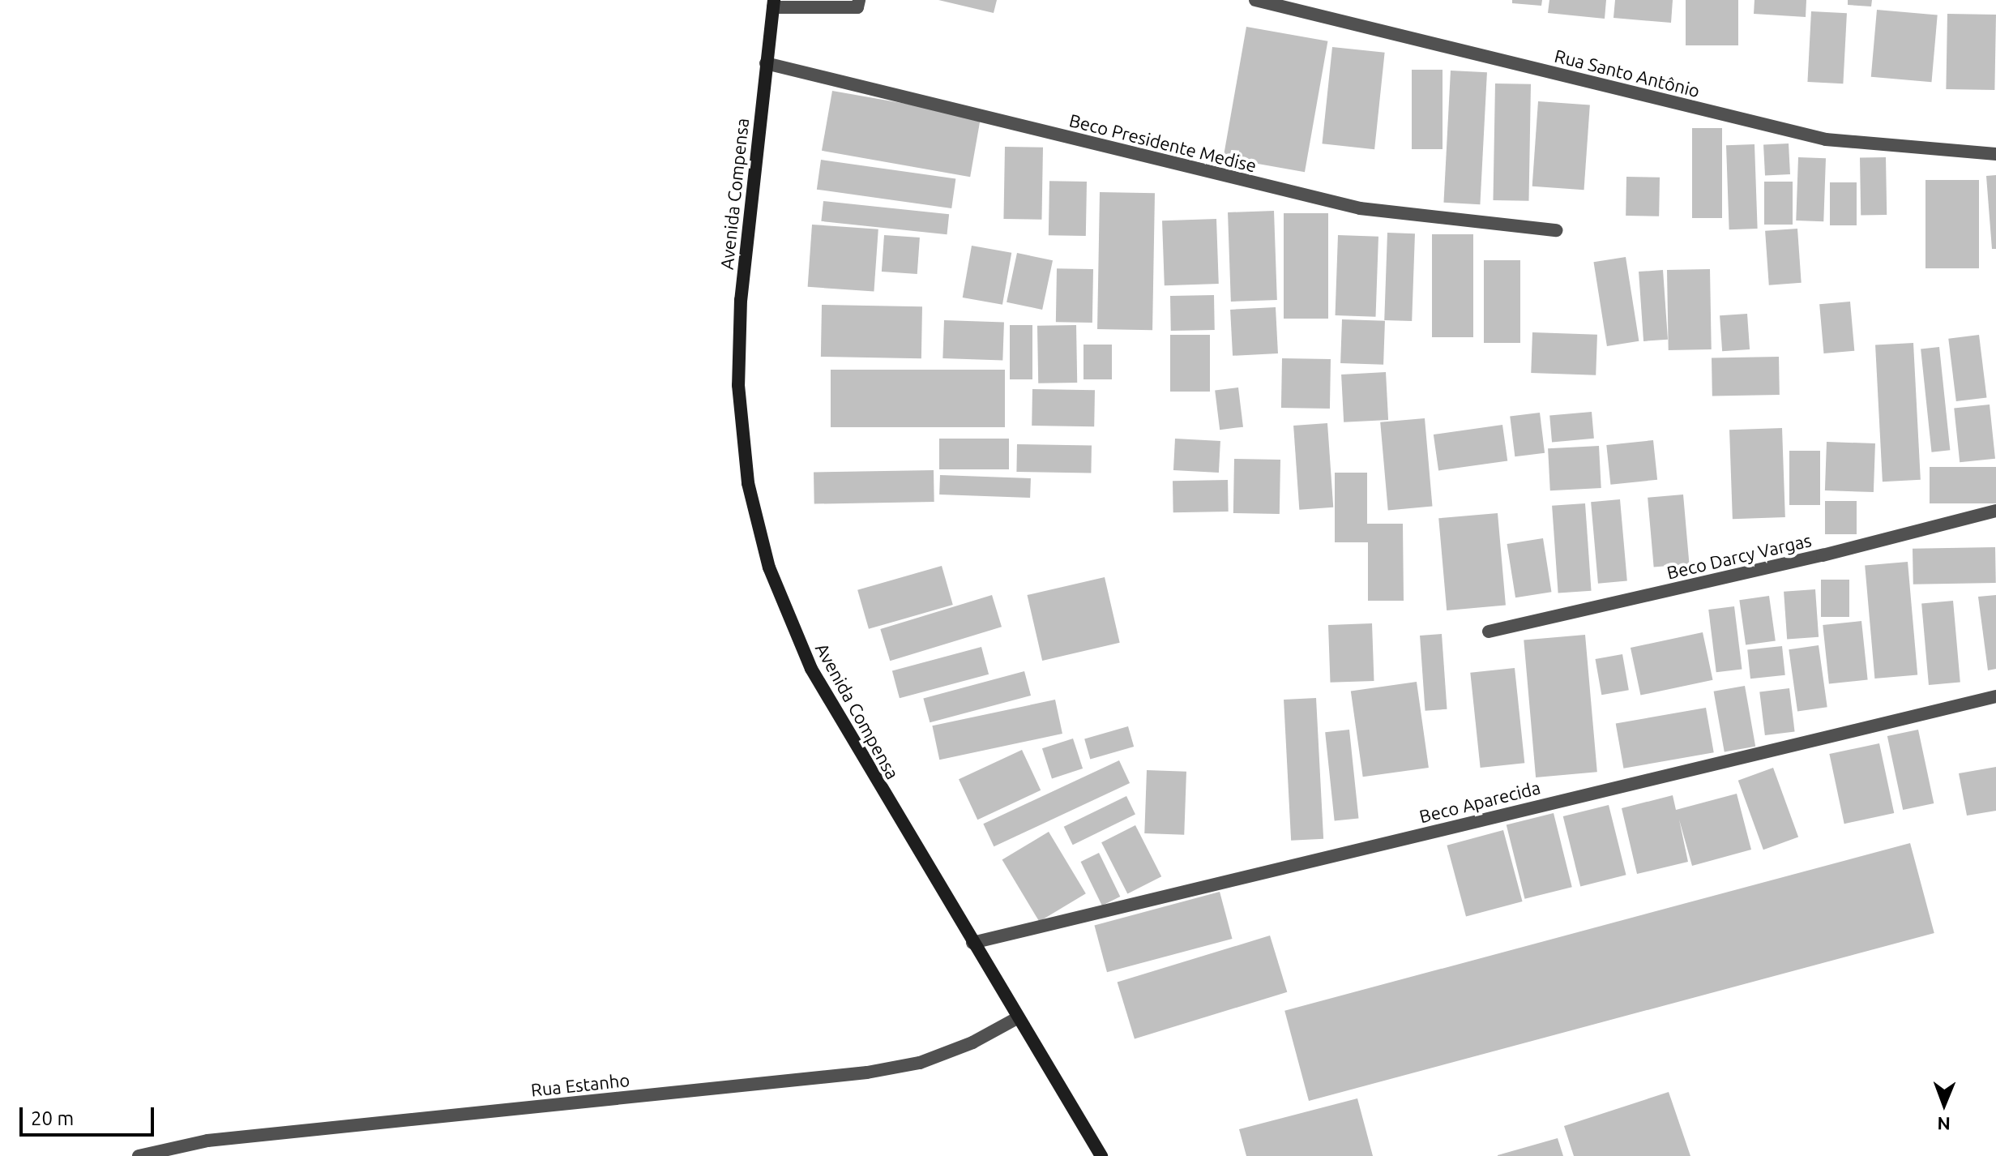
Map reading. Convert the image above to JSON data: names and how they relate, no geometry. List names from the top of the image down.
{
  "streets": {
    "street": [
      "Rua Santo Antônio",
      "Beco Presidente Medise",
      "Avenida Compensa",
      "Beco Darcy Vargas",
      "Beco Aparecida",
      "Rua Estanho"
    ]
  },
  "crossings": [
    ["Beco Presidente Medise", "Avenida Compensa"],
    ["Avenida Compensa", "Beco Aparecida"],
    ["Avenida Compensa", "Rua Estanho"]
  ],
  "scale_bar": "20 m",
  "north": "bottom"
}
